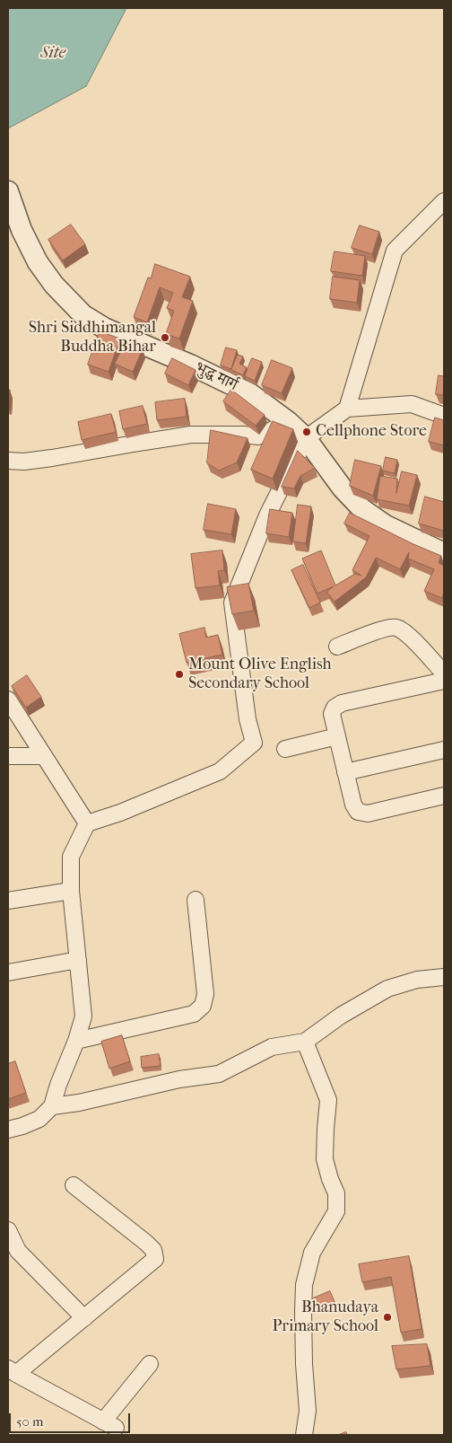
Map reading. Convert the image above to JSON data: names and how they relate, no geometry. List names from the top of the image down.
{
  "streets": {
    "street": ["भुद्ध मार्ग"]
  },
  "water": ["Site"],
  "places": [
    "Shri Siddhimangal Buddha Bihar",
    "Cellphone Store",
    "Mount Olive English Secondary School",
    "Bhanudaya Primary School"
  ],
  "scale_bar": "50 m"
}
